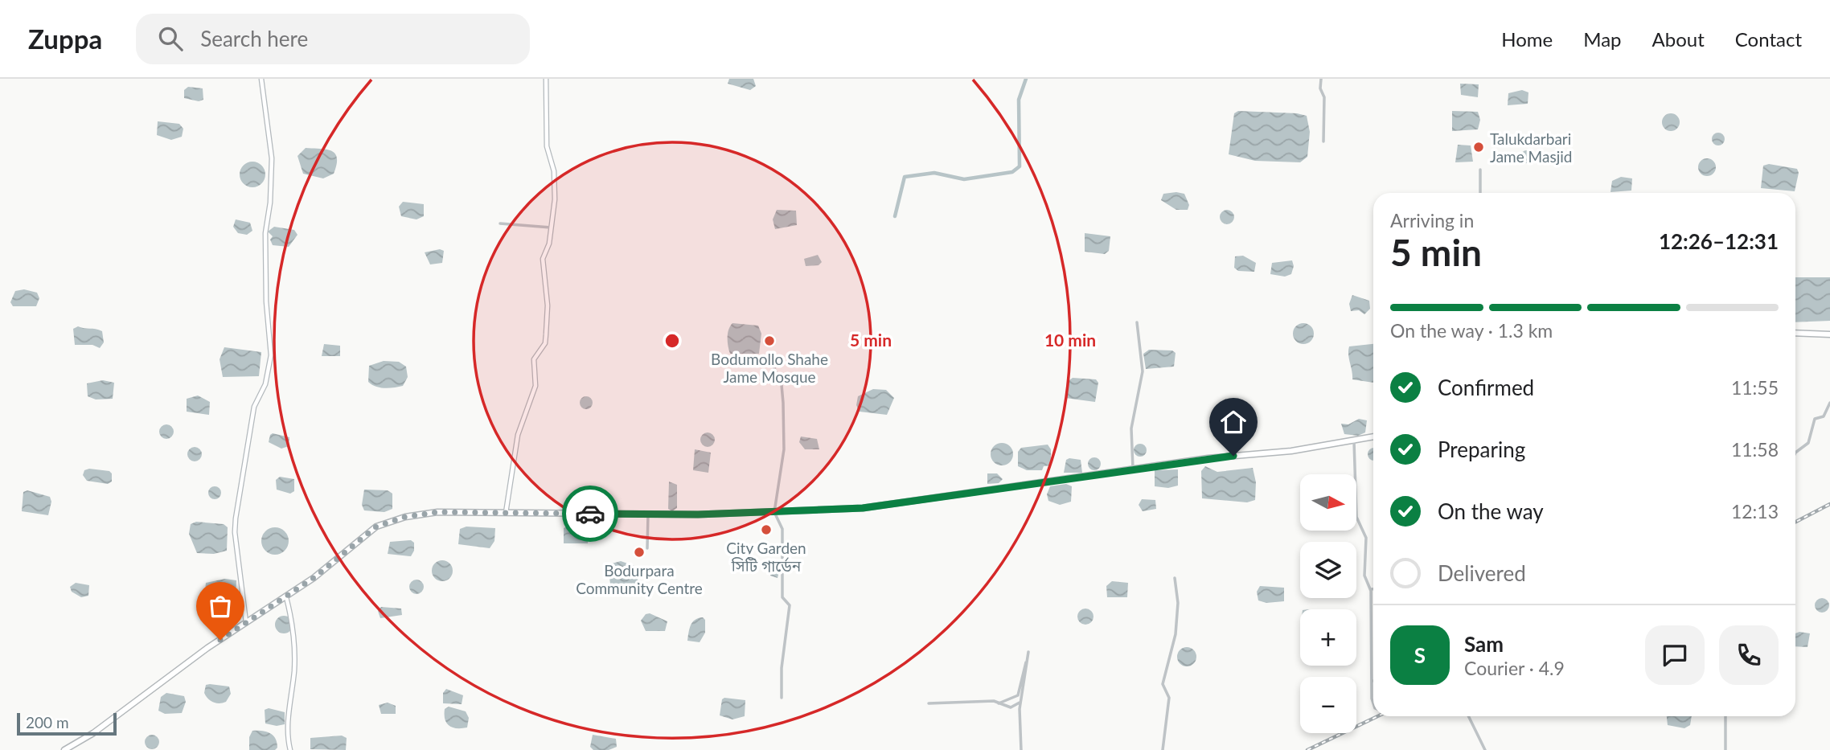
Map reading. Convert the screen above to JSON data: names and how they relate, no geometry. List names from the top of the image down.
{
  "places": [
    "Talukdarbari Jame Masjid",
    "Bodumollo Shahe Jame Mosque",
    "City Garden সিটি গার্ডেন",
    "Bodurpara Community Centre"
  ],
  "scale_bar": "200 m",
  "north": "right",
  "page": {
    "header": "Zuppa",
    "search": "Search here",
    "nav": [
      "Home",
      "Map",
      "About",
      "Contact"
    ],
    "heading": ["5 min", "Arriving in", "12:26–12:31"],
    "panel": ["Sam", "Courier · 4.9"],
    "bar": "On the way · 1.3 km",
    "list": [
      ["Confirmed", "11:55"],
      ["Preparing", "11:58"],
      ["On the way", "12:13"],
      "Delivered"
    ],
    "map_buttons": ["+", "−"],
    "round": "S",
    "scale": "200 m"
  },
  "rings": ["5 min", "10 min"]
}
